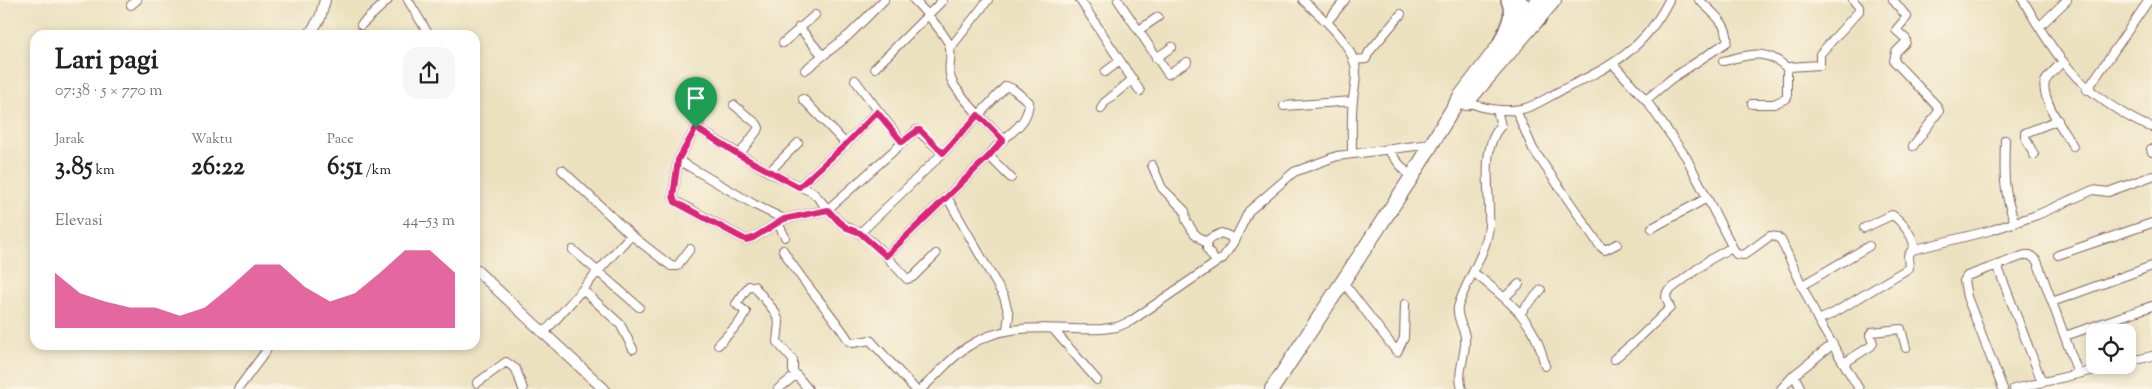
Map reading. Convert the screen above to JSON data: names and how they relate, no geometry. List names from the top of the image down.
{
  "page": {
    "heading": ["Lari pagi", "07:38 · 5 × 770 m"],
    "stats": [
      ["Jarak", "3.85 km"],
      ["Waktu", "26:22"],
      ["Pace", "6:51 /km"]
    ],
    "chart": ["Elevasi", "44–53 m"]
  }
}
